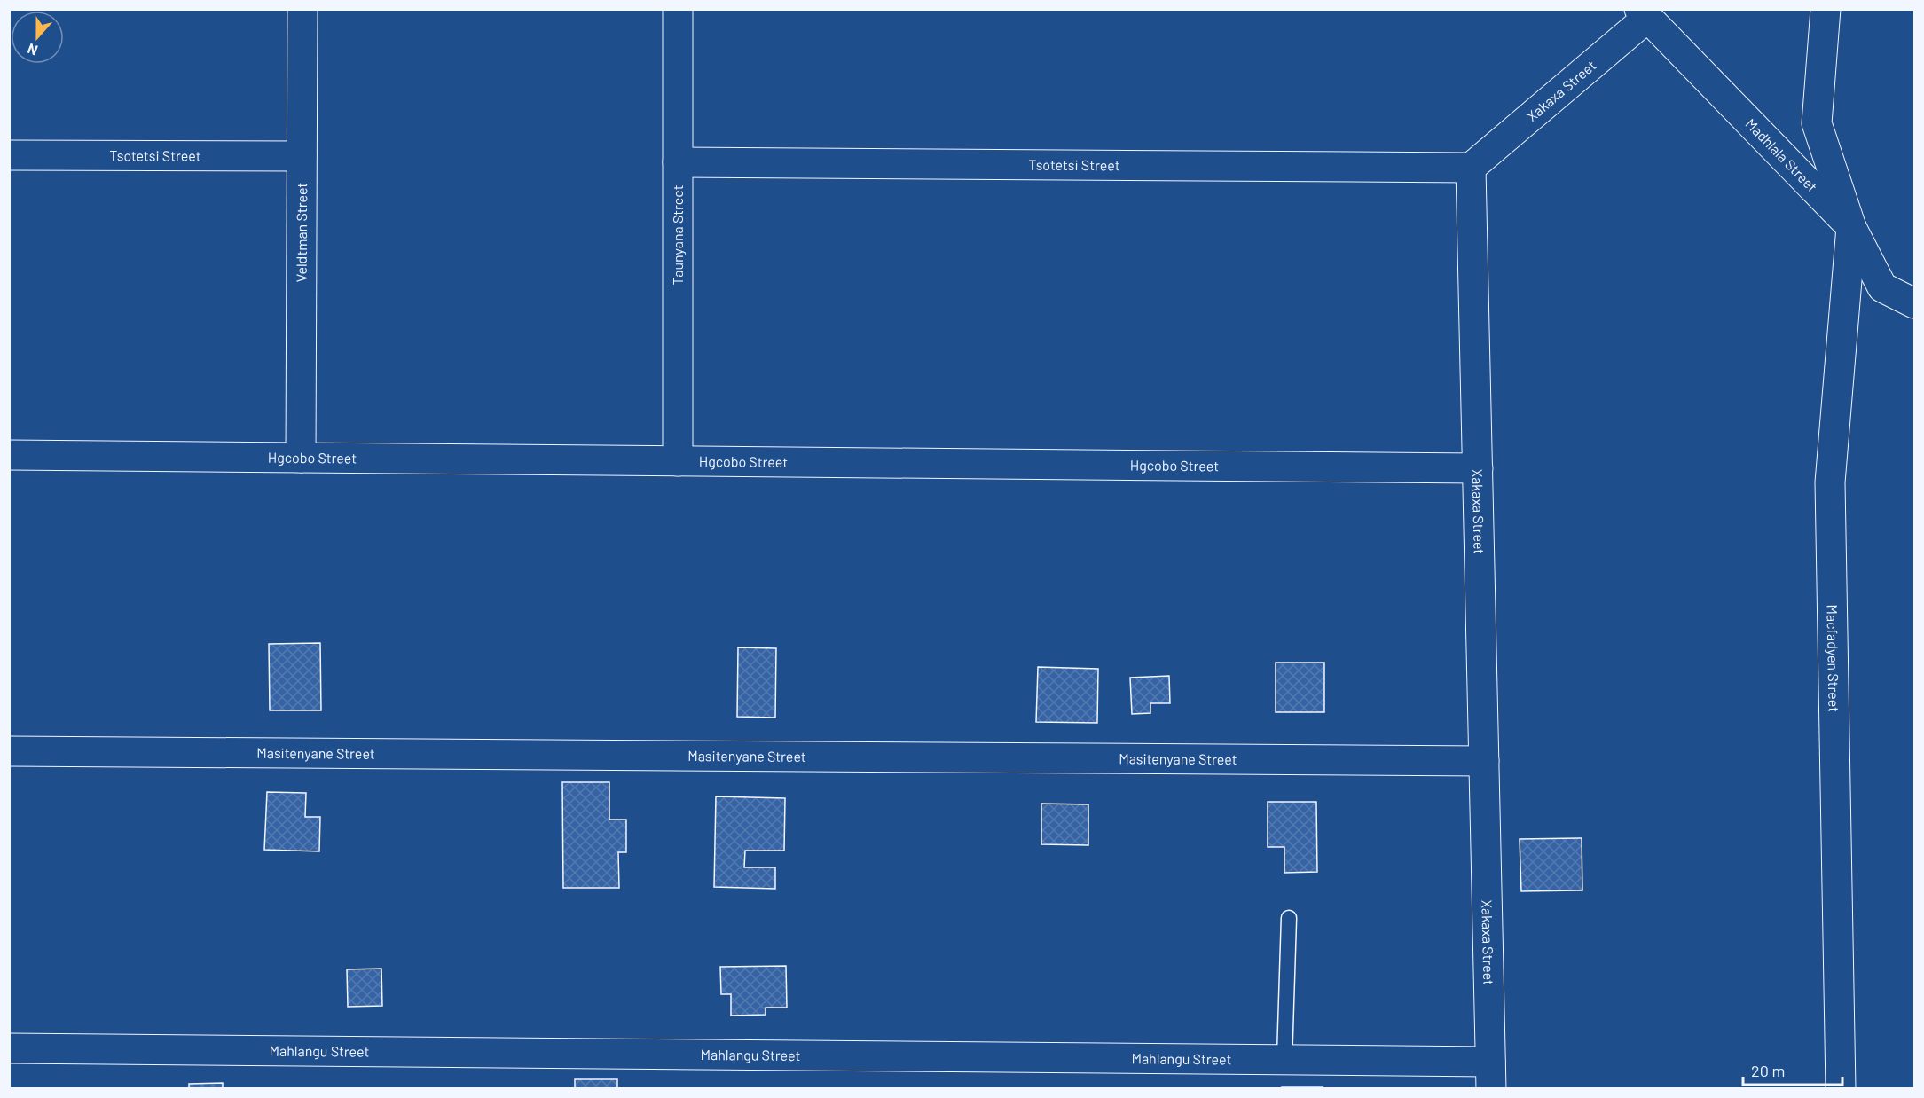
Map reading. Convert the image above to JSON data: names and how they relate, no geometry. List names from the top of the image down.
{
  "streets": {
    "street": [
      "Xakaxa Street",
      "Madhlala Street",
      "Tsotetsi Street",
      "Veldtman Street",
      "Taunyana Street",
      "Hgcobo Street",
      "Macfadyen Street",
      "Masitenyane Street",
      "Mahlangu Street"
    ]
  },
  "crossings": [
    ["Xakaxa Street", "Madhlala Street"],
    ["Xakaxa Street", "Tsotetsi Street"],
    ["Xakaxa Street", "Hgcobo Street"],
    ["Xakaxa Street", "Masitenyane Street"],
    ["Xakaxa Street", "Mahlangu Street"],
    ["Madhlala Street", "Macfadyen Street"],
    ["Tsotetsi Street", "Veldtman Street"],
    ["Tsotetsi Street", "Taunyana Street"],
    ["Veldtman Street", "Hgcobo Street"],
    ["Taunyana Street", "Hgcobo Street"]
  ],
  "scale_bar": "20 m",
  "north": "bottom"
}
